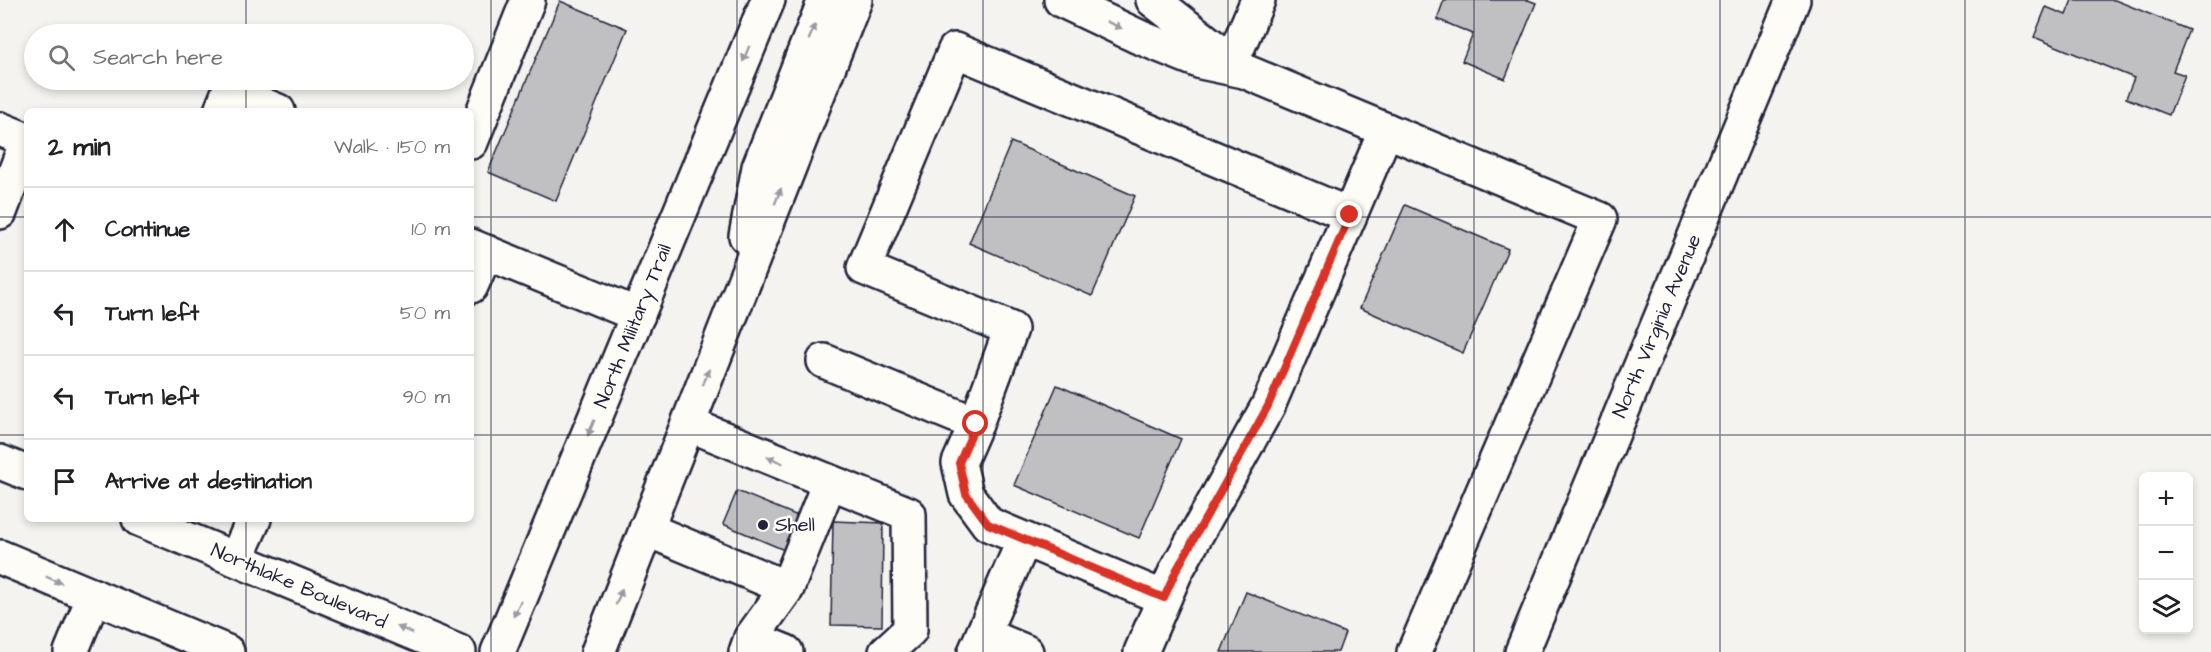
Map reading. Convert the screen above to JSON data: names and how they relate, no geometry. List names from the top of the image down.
{
  "streets": {
    "main road": ["North Military Trail", "North Virginia Avenue", "Northlake Boulevard"]
  },
  "one_way": ["Northlake Boulevard"],
  "places": ["Shell"],
  "page": {
    "search": "Search here",
    "heading": ["2 min", "Walk · 150 m"],
    "list": [
      ["Continue", "10 m"],
      ["Turn left", "50 m"],
      ["Turn left", "90 m"],
      "Arrive at destination"
    ],
    "map_buttons": ["+", "−"]
  }
}
